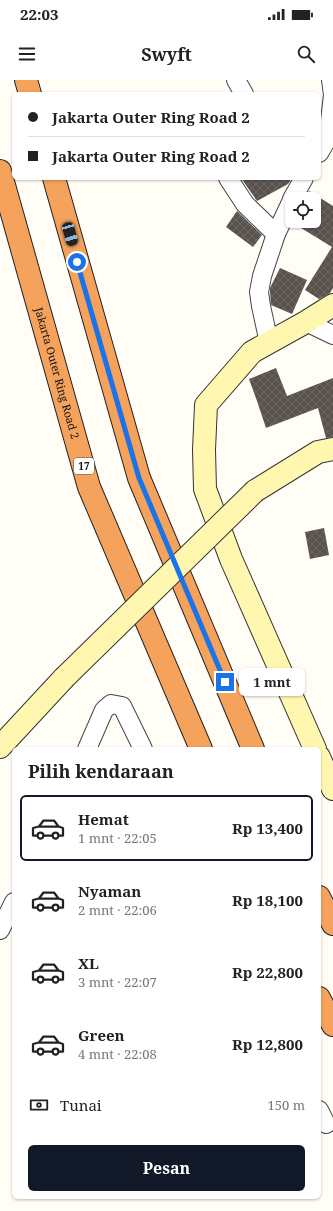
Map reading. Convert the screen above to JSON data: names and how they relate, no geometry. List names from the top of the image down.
{
  "streets": {
    "highway": ["Jakarta Outer Ring Road 2", "17"]
  },
  "page": {
    "status": "22:03",
    "header": "Swyft",
    "banner": ["Jakarta Outer Ring Road 2", "Jakarta Outer Ring Road 2"],
    "bubble": "1 mnt",
    "heading": "Pilih kendaraan",
    "list": [
      {
        "name": "Hemat",
        "note": "1 mnt · 22:05",
        "value": "Rp 13,400"
      },
      {
        "name": "Nyaman",
        "note": "2 mnt · 22:06",
        "value": "Rp 18,100"
      },
      {
        "name": "XL",
        "note": "3 mnt · 22:07",
        "value": "Rp 22,800"
      },
      {
        "name": "Green",
        "note": "4 mnt · 22:08",
        "value": "Rp 12,800"
      }
    ],
    "pay": ["Tunai", "150 m"],
    "buttons": "Pesan"
  }
}
